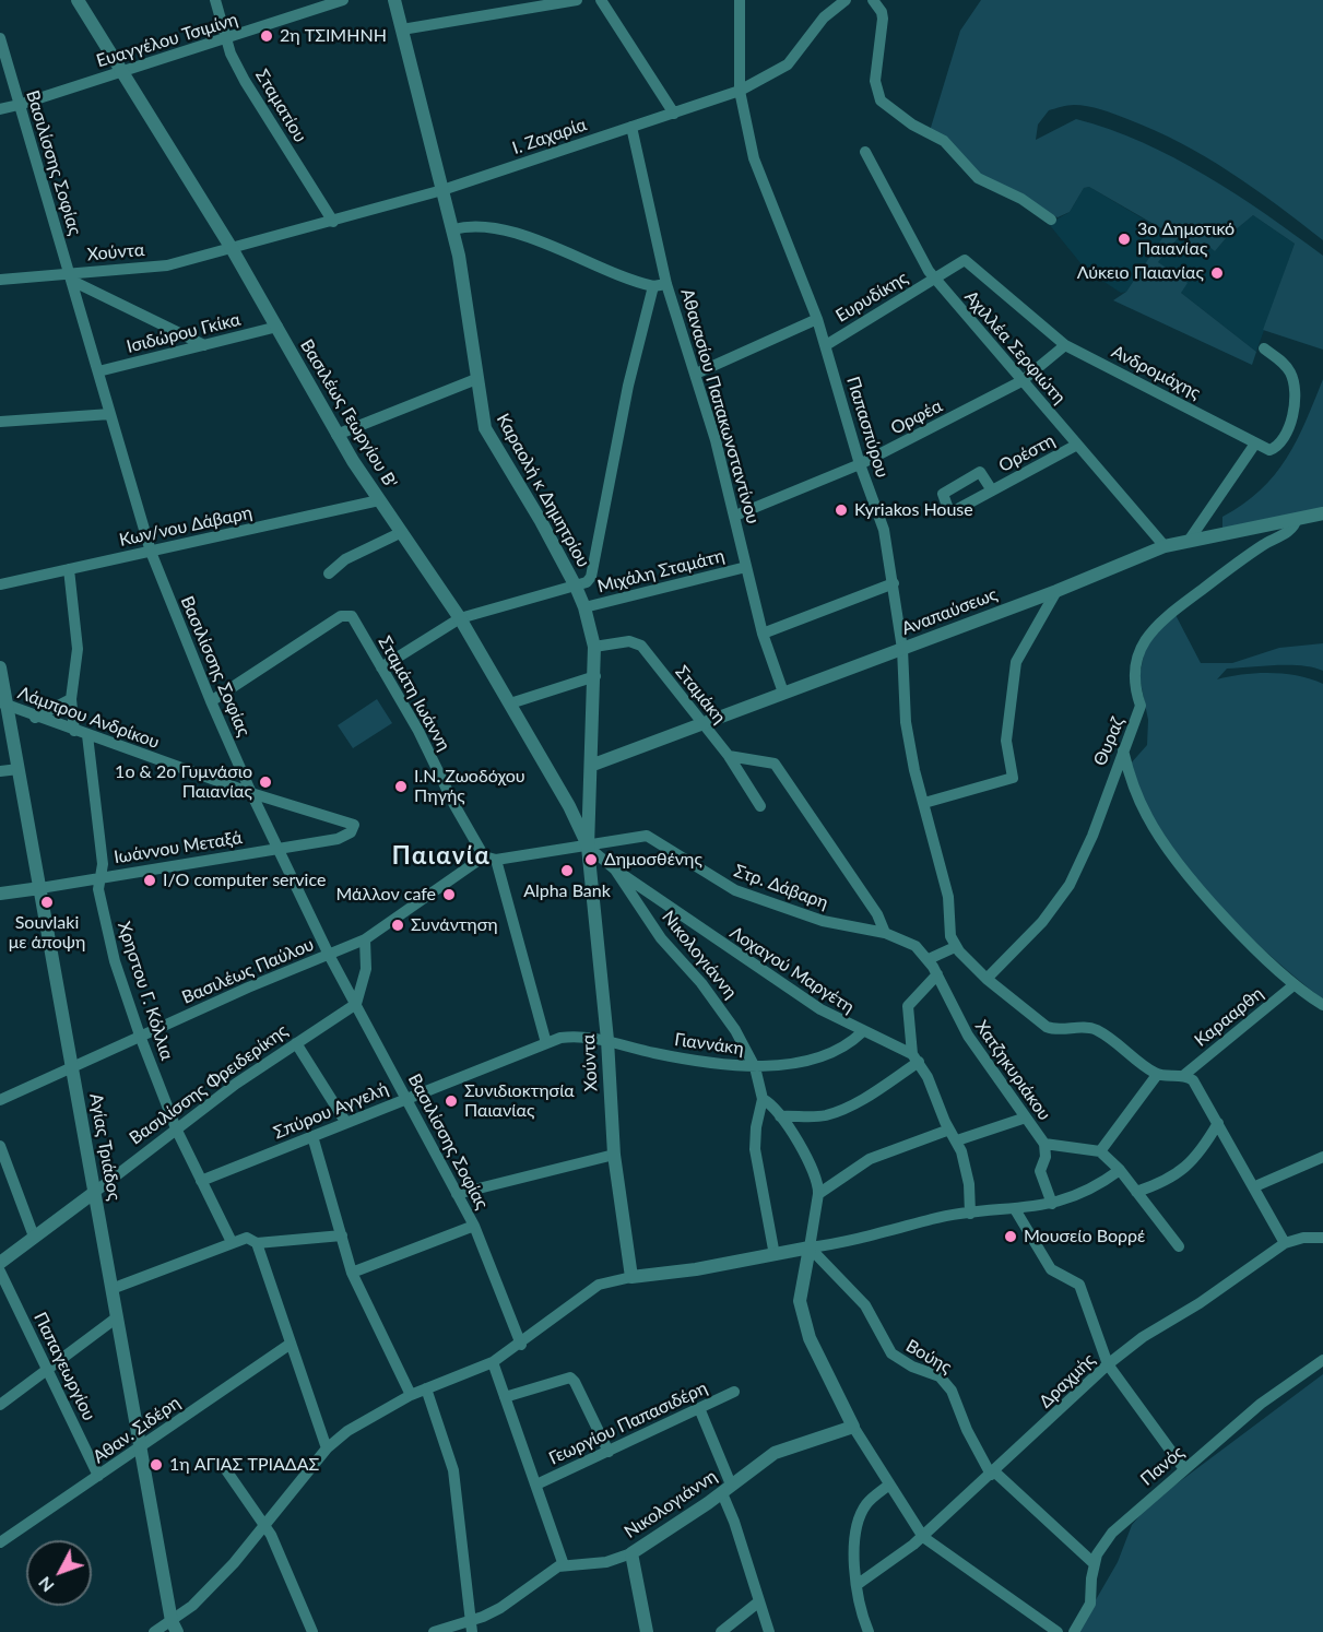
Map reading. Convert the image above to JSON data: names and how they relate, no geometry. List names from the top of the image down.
{
  "streets": {
    "street": [
      "Ευαγγέλου Τσιμίνη",
      "Σταματίου",
      "Ι. Ζαχαρία",
      "Βασιλίσσης Σοφίας",
      "Χούντα",
      "Ευρυδίκης",
      "Ισιδώρου Γκίκα",
      "Αχιλλέα Σερφιώτη",
      "Ανδρομάχης",
      "Αθανασίου Παπακωνσταντίνου",
      "Βασιλέως Γεωργίου Β'",
      "Ορφέα",
      "Παπασπύρου",
      "Ορέστη",
      "Καραολή κ Δημητρίου",
      "Κων/νου Δάβαρη",
      "Μιχάλη Σταμάτη",
      "Αναπαύσεως",
      "Σταμάτη Ιωάννη",
      "Σταμάκη",
      "Λάμπρου Ανδρίκου",
      "Θυραζ",
      "Ιωάννου Μεταξά",
      "Στρ. Δάβαρη",
      "Νικολογιάννη",
      "Λοχαγού Μαργέτη",
      "Βασιλέως Παύλου",
      "Χρηστου Γ. Κόλλια",
      "Καρααρθη",
      "Γιαννάκη",
      "Χατζηκυριάκου",
      "Βασιλίσσης Φρειδερίκης",
      "Σπύρου Αγγελή",
      "Αγίας Τριάδος",
      "Βούης",
      "Παπαγεωργίου",
      "Δραχμής",
      "Γεωργίου Παπασιδέρη",
      "Αθαν. Σιδέρη",
      "Πανός"
    ]
  },
  "crossings": [
    ["Ευαγγέλου Τσιμίνη", "Σταματίου"],
    ["Ευαγγέλου Τσιμίνη", "Βασιλίσσης Σοφίας"],
    ["Ευαγγέλου Τσιμίνη", "Βασιλέως Γεωργίου Β'"],
    ["Σταματίου", "Ι. Ζαχαρία"],
    ["Ι. Ζαχαρία", "Χούντα"],
    ["Ι. Ζαχαρία", "Αθανασίου Παπακωνσταντίνου"],
    ["Ι. Ζαχαρία", "Βασιλέως Γεωργίου Β'"],
    ["Ι. Ζαχαρία", "Παπασπύρου"],
    ["Ι. Ζαχαρία", "Καραολή κ Δημητρίου"],
    ["Βασιλίσσης Σοφίας", "Χούντα"],
    ["Βασιλίσσης Σοφίας", "Ισιδώρου Γκίκα"],
    ["Βασιλίσσης Σοφίας", "Κων/νου Δάβαρη"],
    ["Βασιλίσσης Σοφίας", "Σταμάτη Ιωάννη"],
    ["Βασιλίσσης Σοφίας", "Λάμπρου Ανδρίκου"],
    ["Βασιλίσσης Σοφίας", "Ιωάννου Μεταξά"],
    ["Βασιλίσσης Σοφίας", "Βασιλέως Παύλου"],
    ["Βασιλίσσης Σοφίας", "Βασιλίσσης Φρειδερίκης"],
    ["Βασιλίσσης Σοφίας", "Σπύρου Αγγελή"],
    ["Χούντα", "Βασιλέως Γεωργίου Β'"],
    ["Χούντα", "Καραολή κ Δημητρίου"],
    ["Χούντα", "Στρ. Δάβαρη"],
    ["Χούντα", "Νικολογιάννη"],
    ["Χούντα", "Γιαννάκη"],
    ["Ευρυδίκης", "Αχιλλέα Σερφιώτη"],
    ["Ευρυδίκης", "Ανδρομάχης"],
    ["Ευρυδίκης", "Παπασπύρου"],
    ["Ισιδώρου Γκίκα", "Βασιλέως Γεωργίου Β'"],
    ["Αχιλλέα Σερφιώτη", "Ανδρομάχης"],
    ["Αχιλλέα Σερφιώτη", "Ορφέα"],
    ["Αχιλλέα Σερφιώτη", "Ορέστη"],
    ["Αχιλλέα Σερφιώτη", "Αναπαύσεως"],
    ["Ανδρομάχης", "Ορφέα"],
    ["Αθανασίου Παπακωνσταντίνου", "Ορφέα"],
    ["Αθανασίου Παπακωνσταντίνου", "Μιχάλη Σταμάτη"],
    ["Αθανασίου Παπακωνσταντίνου", "Αναπαύσεως"],
    ["Βασιλέως Γεωργίου Β'", "Καραολή κ Δημητρίου"],
    ["Βασιλέως Γεωργίου Β'", "Κων/νου Δάβαρη"],
    ["Βασιλέως Γεωργίου Β'", "Στρ. Δάβαρη"],
    ["Βασιλέως Γεωργίου Β'", "Νικολογιάννη"],
    ["Ορφέα", "Παπασπύρου"],
    ["Παπασπύρου", "Αναπαύσεως"],
    ["Καραολή κ Δημητρίου", "Μιχάλη Σταμάτη"],
    ["Καραολή κ Δημητρίου", "Αναπαύσεως"],
    ["Καραολή κ Δημητρίου", "Σταμάκη"],
    ["Καραολή κ Δημητρίου", "Στρ. Δάβαρη"],
    ["Καραολή κ Δημητρίου", "Νικολογιάννη"],
    ["Αναπαύσεως", "Σταμάκη"],
    ["Αναπαύσεως", "Θυραζ"],
    ["Σταμάτη Ιωάννη", "Βασιλέως Παύλου"],
    ["Λάμπρου Ανδρίκου", "Ιωάννου Μεταξά"],
    ["Λάμπρου Ανδρίκου", "Χρηστου Γ. Κόλλια"],
    ["Λάμπρου Ανδρίκου", "Αγίας Τριάδος"],
    ["Ιωάννου Μεταξά", "Χρηστου Γ. Κόλλια"],
    ["Ιωάννου Μεταξά", "Αγίας Τριάδος"],
    ["Στρ. Δάβαρη", "Νικολογιάννη"],
    ["Στρ. Δάβαρη", "Χατζηκυριάκου"],
    ["Νικολογιάννη", "Λοχαγού Μαργέτη"],
    ["Νικολογιάννη", "Γιαννάκη"],
    ["Νικολογιάννη", "Γεωργίου Παπασιδέρη"],
    ["Λοχαγού Μαργέτη", "Γιαννάκη"],
    ["Βασιλέως Παύλου", "Χρηστου Γ. Κόλλια"],
    ["Βασιλέως Παύλου", "Αγίας Τριάδος"],
    ["Χρηστου Γ. Κόλλια", "Βασιλίσσης Φρειδερίκης"],
    ["Χρηστου Γ. Κόλλια", "Σπύρου Αγγελή"],
    ["Γιαννάκη", "Σπύρου Αγγελή"],
    ["Βασιλίσσης Φρειδερίκης", "Αγίας Τριάδος"],
    ["Αγίας Τριάδος", "Αθαν. Σιδέρη"],
    ["Βούης", "Δραχμής"],
    ["Βούης", "Πανός"],
    ["Παπαγεωργίου", "Αθαν. Σιδέρη"]
  ],
  "districts": ["Παιανία"],
  "places": [
    "2η ΤΣΙΜΗΝΗ",
    "3ο Δημοτικό Παιανίας",
    "Λύκειο Παιανίας",
    "Kyriakos House",
    "1ο & 2ο Γυμνάσιο Παιανίας",
    "Ι.Ν. Ζωοδόχου Πηγής",
    "Δημοσθένης",
    "Alpha Bank",
    "I/O computer service",
    "Μάλλον cafe",
    "Souvlaki με άποψη",
    "Συνάντηση",
    "Συνιδιοκτησία Παιανίας",
    "Μουσείο Βορρέ",
    "1η ΑΓΙΑΣ ΤΡΙΑΔΑΣ"
  ],
  "north": "bottom left"
}
